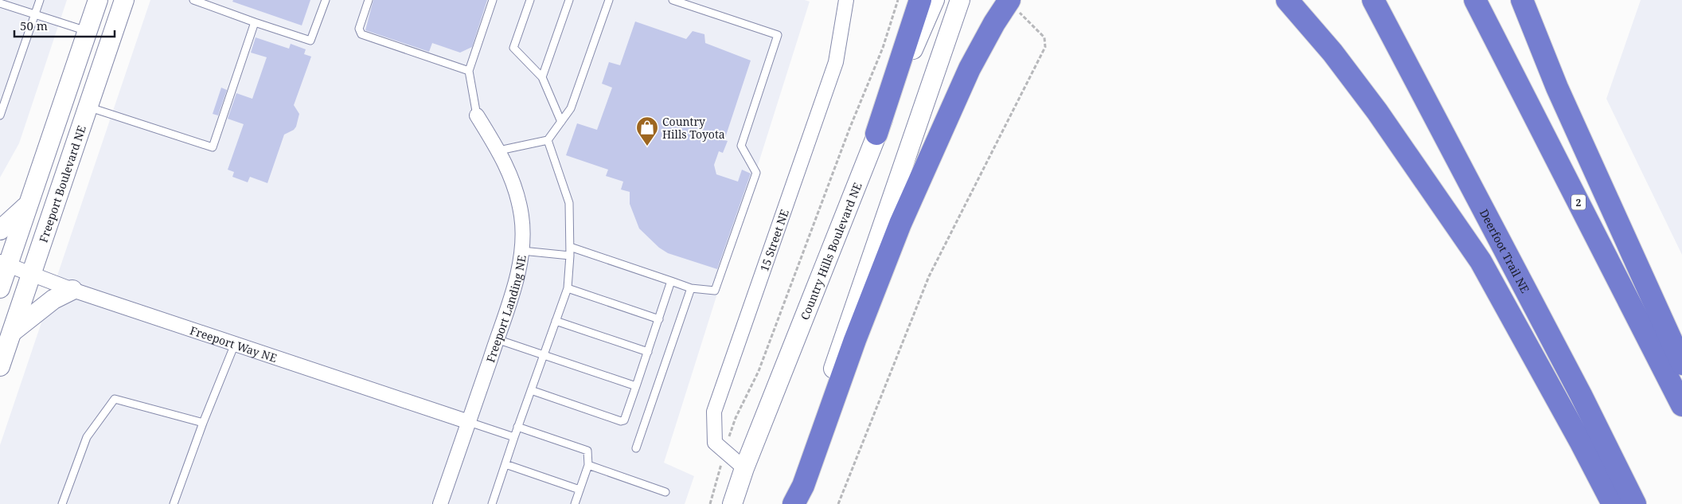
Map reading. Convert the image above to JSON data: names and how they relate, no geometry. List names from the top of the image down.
{
  "streets": {
    "highway": ["2", "Deerfoot Trail NE"],
    "main road": ["Freeport Boulevard NE", "Country Hills Boulevard NE"],
    "street": ["15 Street NE", "Freeport Landing NE", "Freeport Way NE"]
  },
  "crossings": [
    ["Freeport Boulevard NE", "Freeport Way NE"],
    ["15 Street NE", "Country Hills Boulevard NE"],
    ["Freeport Landing NE", "Freeport Way NE"]
  ],
  "places": {
    "shop": ["Country Hills Toyota"]
  },
  "scale_bar": "50 m"
}
